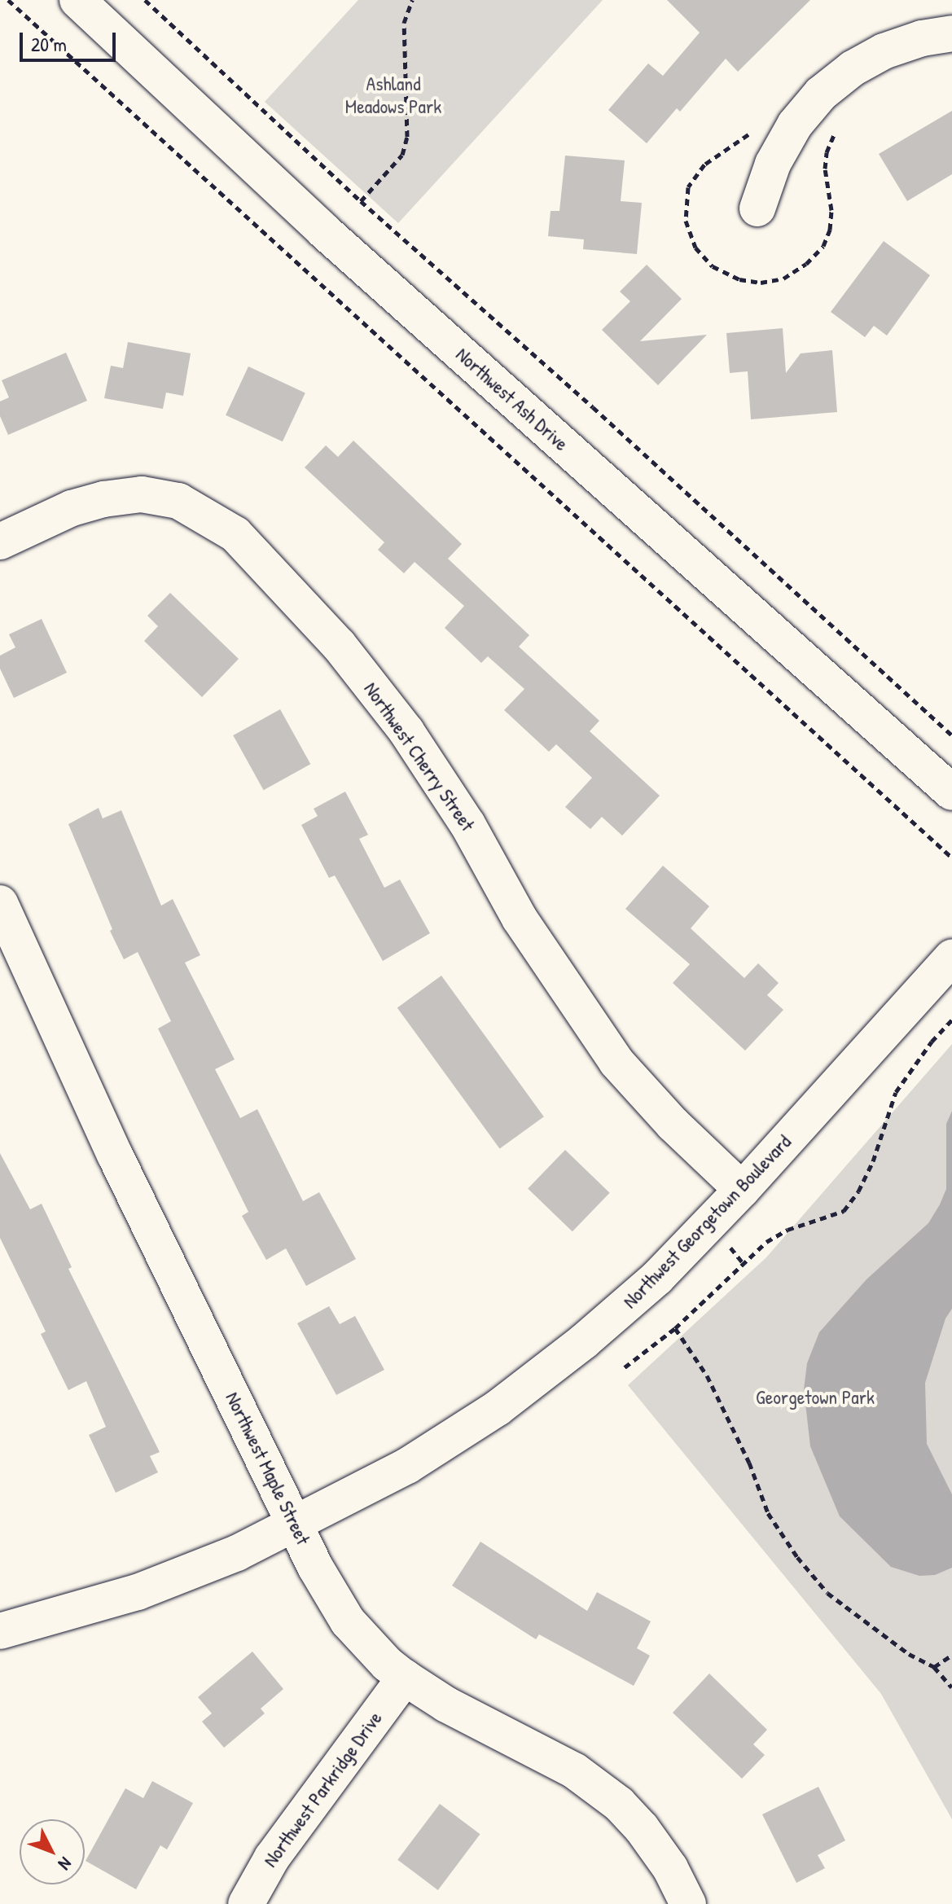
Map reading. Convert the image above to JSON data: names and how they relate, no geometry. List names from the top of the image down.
{
  "streets": {
    "street": [
      "Northwest Ash Drive",
      "Northwest Cherry Street",
      "Northwest Georgetown Boulevard",
      "Northwest Maple Street",
      "Northwest Parkridge Drive"
    ]
  },
  "crossings": [
    ["Northwest Cherry Street", "Northwest Georgetown Boulevard"],
    ["Northwest Georgetown Boulevard", "Northwest Maple Street"],
    ["Northwest Maple Street", "Northwest Parkridge Drive"]
  ],
  "parks": ["Ashland Meadows Park", "Georgetown Park"],
  "scale_bar": "20 m",
  "north": "bottom right"
}
